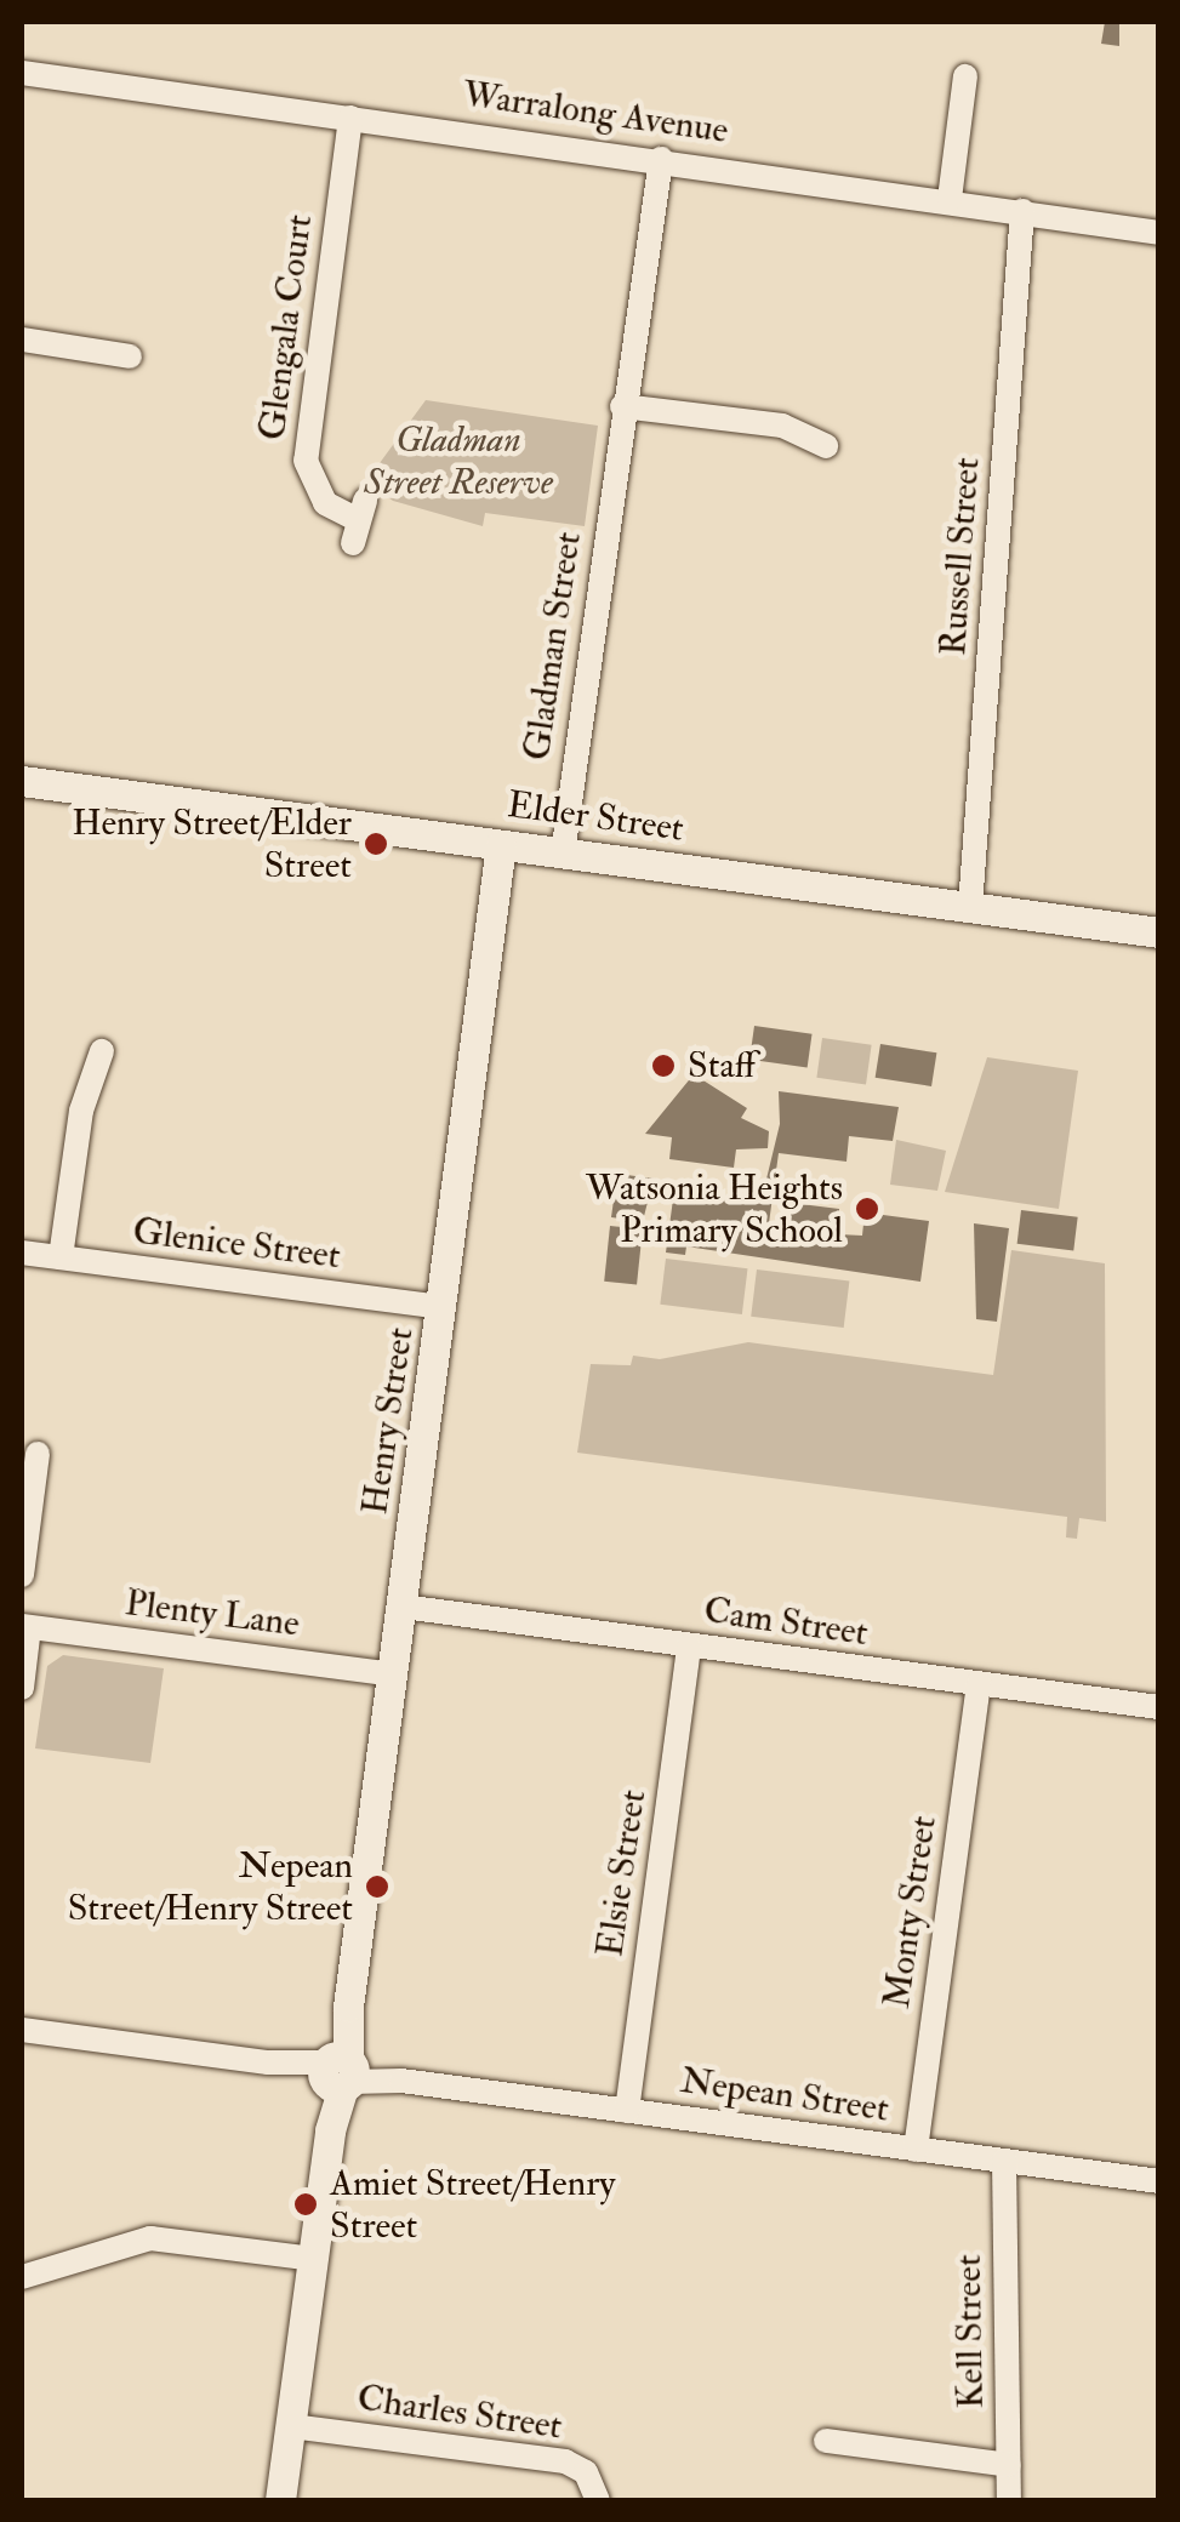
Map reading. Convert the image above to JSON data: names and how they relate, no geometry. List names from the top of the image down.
{
  "streets": {
    "street": [
      "Warralong Avenue",
      "Glengala Court",
      "Russell Street",
      "Gladman Street",
      "Elder Street",
      "Glenice Street",
      "Henry Street",
      "Plenty Lane",
      "Cam Street",
      "Elsie Street",
      "Monty Street",
      "Nepean Street",
      "Kell Street",
      "Charles Street"
    ]
  },
  "crossings": [
    ["Warralong Avenue", "Glengala Court"],
    ["Warralong Avenue", "Russell Street"],
    ["Warralong Avenue", "Gladman Street"],
    ["Russell Street", "Elder Street"],
    ["Gladman Street", "Elder Street"],
    ["Elder Street", "Henry Street"],
    ["Glenice Street", "Henry Street"],
    ["Henry Street", "Plenty Lane"],
    ["Henry Street", "Cam Street"],
    ["Henry Street", "Nepean Street"],
    ["Henry Street", "Charles Street"],
    ["Cam Street", "Elsie Street"],
    ["Cam Street", "Monty Street"],
    ["Elsie Street", "Nepean Street"],
    ["Monty Street", "Nepean Street"],
    ["Nepean Street", "Kell Street"]
  ],
  "parks": ["Gladman Street Reserve"],
  "places": [
    "Henry Street/Elder Street",
    "Staff",
    "Watsonia Heights Primary School",
    "Nepean Street/Henry Street",
    "Amiet Street/Henry Street"
  ]
}
